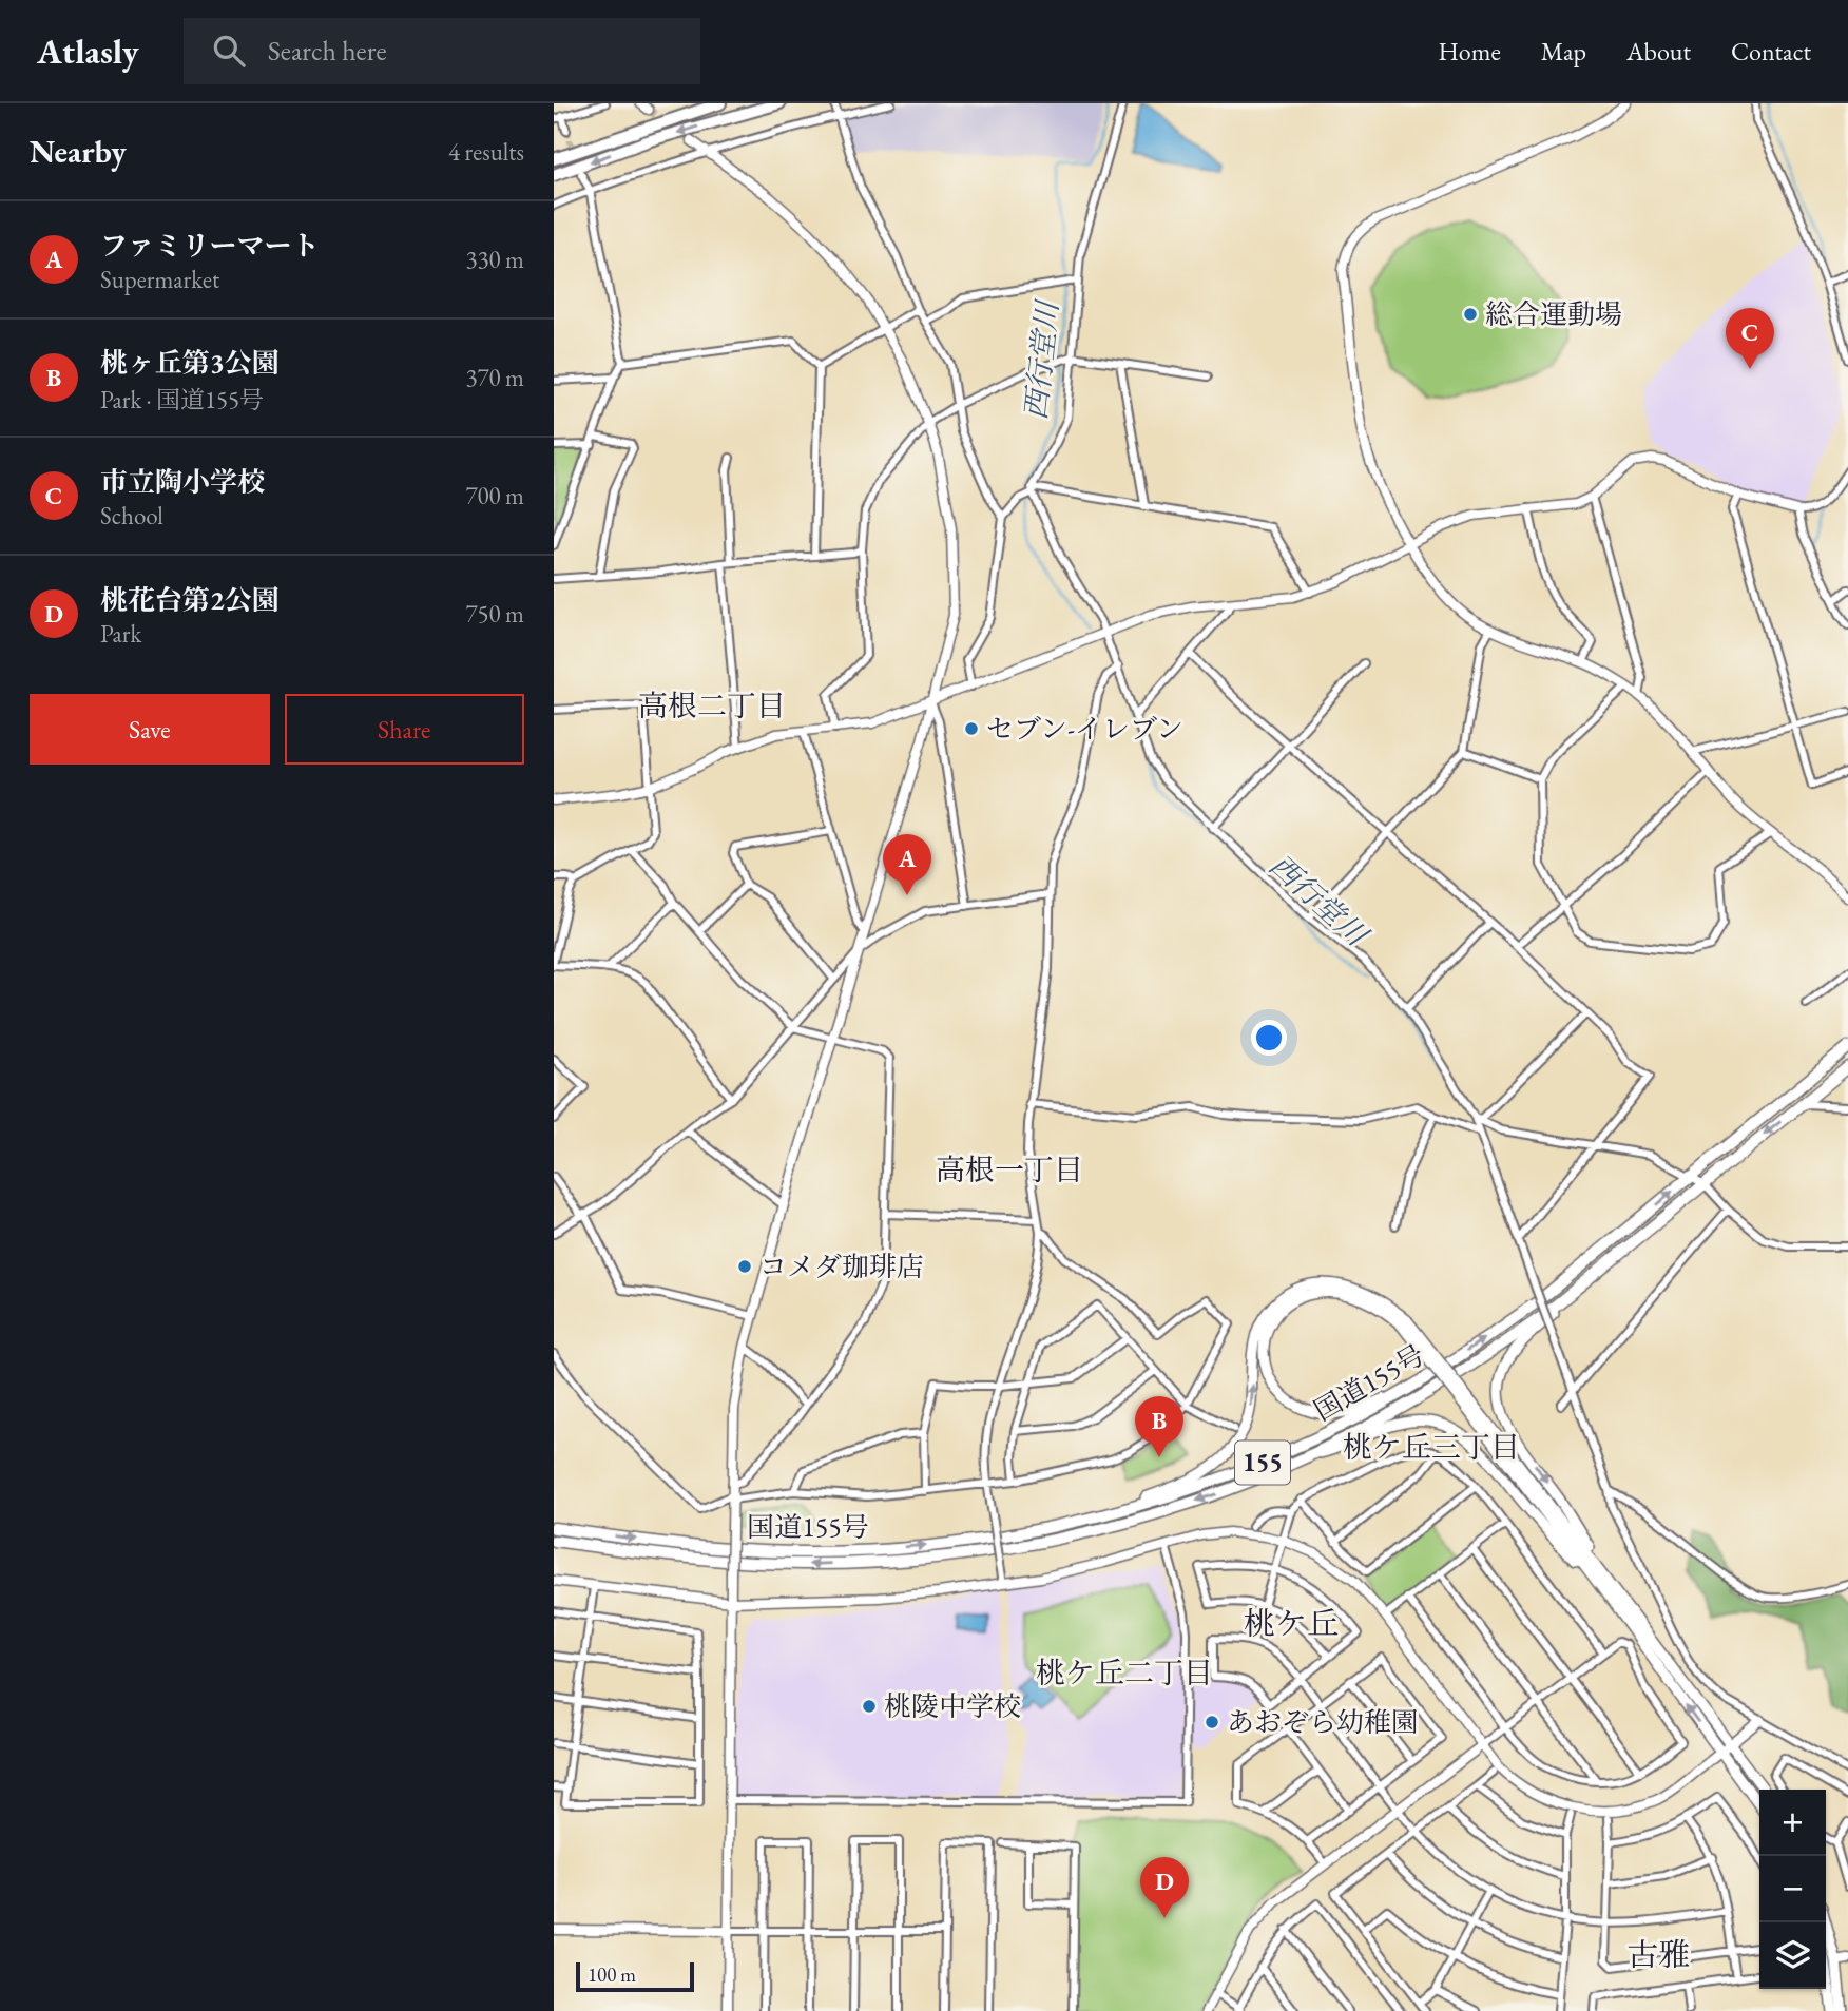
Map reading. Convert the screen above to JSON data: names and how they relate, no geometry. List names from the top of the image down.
{
  "streets": {
    "highway": ["国道155号", "155"]
  },
  "districts": [
    "高根二丁目",
    "高根一丁目",
    "桃ケ丘三丁目",
    "桃ケ丘",
    "桃ケ丘二丁目",
    "古雅"
  ],
  "water": ["西行堂川"],
  "places": [
    "総合運動場",
    "セブン-イレブン",
    "コメダ珈琲店",
    "桃陵中学校",
    "あおぞら幼稚園"
  ],
  "scale_bar": "100 m",
  "page": {
    "header": "Atlasly",
    "search": "Search here",
    "nav": [
      "Home",
      "Map",
      "About",
      "Contact"
    ],
    "heading": ["Nearby", "4 results"],
    "list": [
      {
        "mark": "A",
        "name": "ファミリーマート",
        "note": "Supermarket",
        "value": "330 m"
      },
      {
        "mark": "B",
        "name": "桃ヶ丘第3公園",
        "note": "Park · 国道155号",
        "value": "370 m"
      },
      {
        "mark": "C",
        "name": "市立陶小学校",
        "note": "School",
        "value": "700 m"
      },
      {
        "mark": "D",
        "name": "桃花台第2公園",
        "note": "Park",
        "value": "750 m"
      }
    ],
    "pins": [
      "C",
      "A",
      "B",
      "D"
    ],
    "buttons": ["Save", "Share"],
    "map_buttons": ["+", "−"],
    "scale": "100 m"
  }
}
